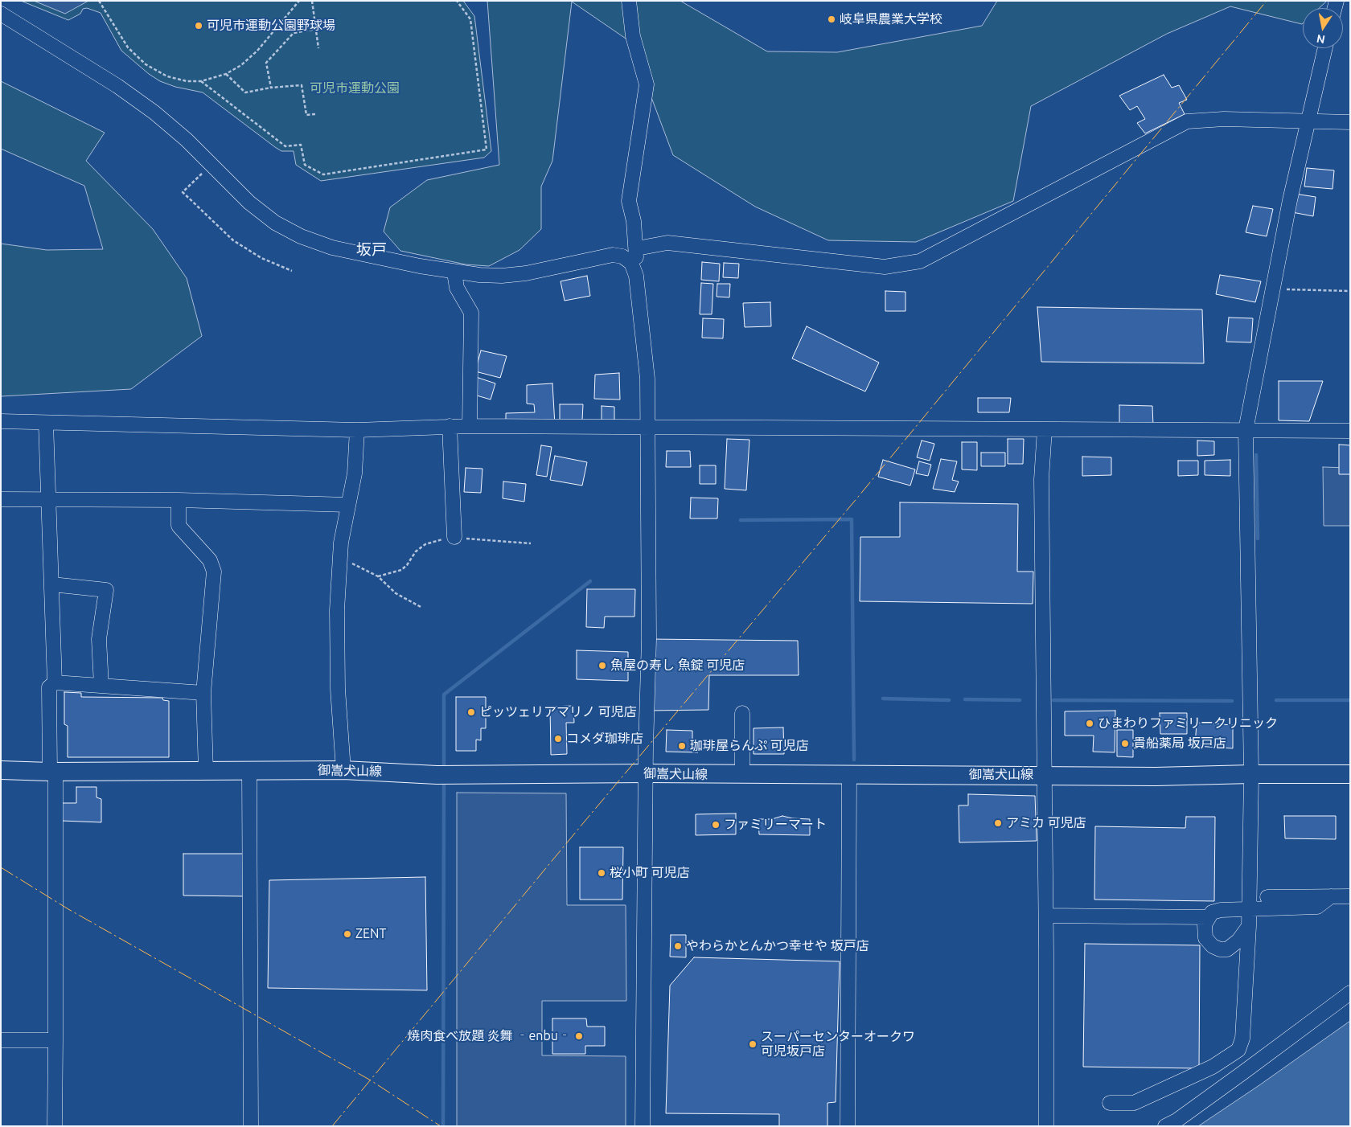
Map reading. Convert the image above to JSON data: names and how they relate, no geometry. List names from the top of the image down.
{
  "streets": {
    "main road": ["御嵩犬山線"]
  },
  "districts": ["坂戸"],
  "parks": ["可児市運動公園"],
  "places": [
    "岐阜県農業大学校",
    "可児市運動公園野球場",
    "魚屋の寿し 魚錠 可児店",
    "ピッツェリアマリノ 可児店",
    "ひまわりファミリークリニック",
    "コメダ珈琲店",
    "貴船薬局 坂戸店",
    "珈琲屋らんぷ 可児店",
    "アミカ 可児店",
    "ファミリーマート",
    "桜小町 可児店",
    "ZENT",
    "やわらかとんかつ幸せや 坂戸店",
    "焼肉食べ放題 炎舞 ‐enbu‐",
    "スーパーセンターオークワ 可児坂戸店"
  ],
  "north": "bottom"
}
